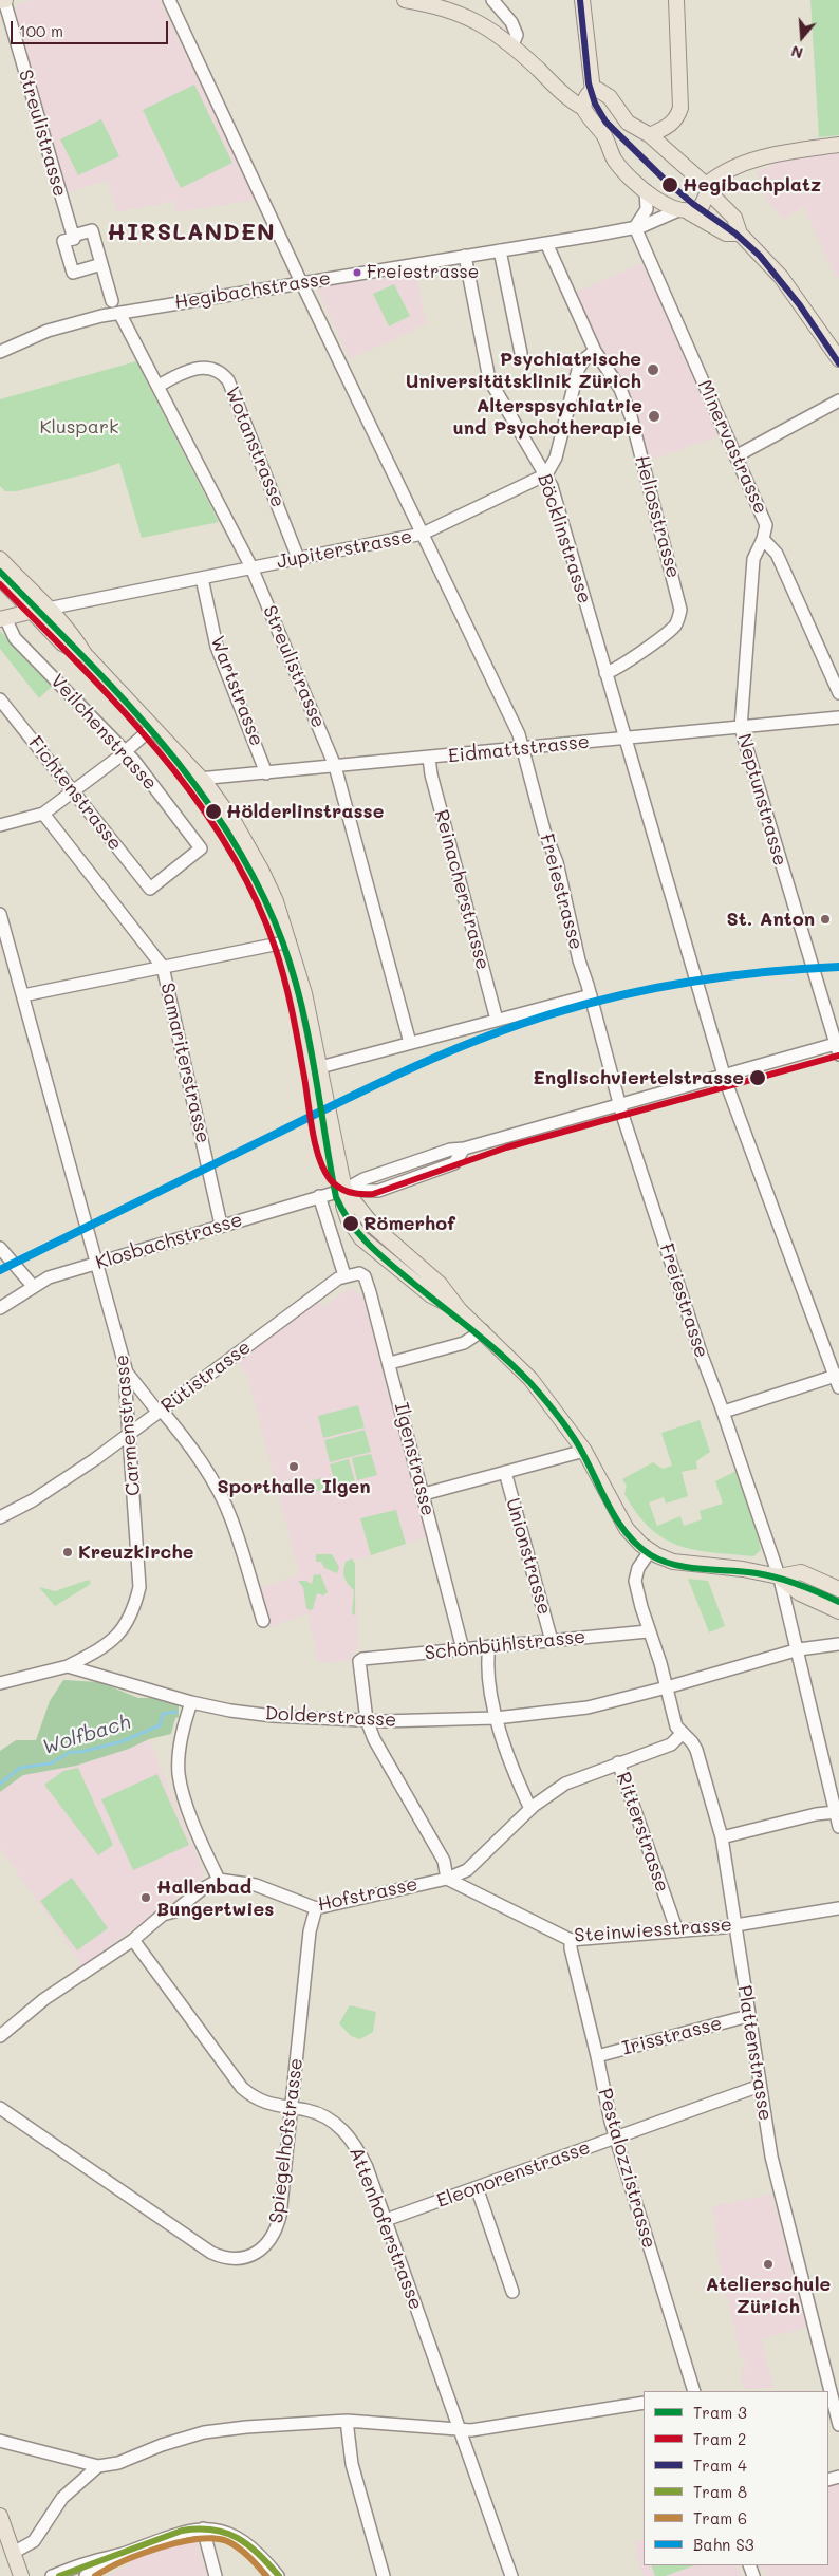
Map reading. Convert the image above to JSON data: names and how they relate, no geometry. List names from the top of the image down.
{
  "streets": {
    "main road": ["Jupiterstrasse"],
    "street": [
      "Streulistrasse",
      "Hegibachstrasse",
      "Wotanstrasse",
      "Minervastrasse",
      "Heliosstrasse",
      "Böcklinstrasse",
      "Wartstrasse",
      "Veilchenstrasse",
      "Eidmattstrasse",
      "Fichtenstrasse",
      "Neptunstrasse",
      "Reinacherstrasse",
      "Freiestrasse",
      "Samariterstrasse",
      "Klosbachstrasse",
      "Rütistrasse",
      "Carmenstrasse",
      "Ilgenstrasse",
      "Unionstrasse",
      "Schönbühlstrasse",
      "Dolderstrasse",
      "Ritterstrasse",
      "Hofstrasse",
      "Steinwiesstrasse",
      "Irisstrasse",
      "Plattenstrasse",
      "Spiegelhofstrasse",
      "Pestalozzistrasse",
      "Eleonorenstrasse",
      "Attenhoferstrasse"
    ]
  },
  "crossings": [
    ["Streulistrasse", "Hegibachstrasse"],
    ["Streulistrasse", "Wotanstrasse"],
    ["Streulistrasse", "Jupiterstrasse"],
    ["Streulistrasse", "Eidmattstrasse"],
    ["Hegibachstrasse", "Minervastrasse"],
    ["Hegibachstrasse", "Heliosstrasse"],
    ["Hegibachstrasse", "Böcklinstrasse"],
    ["Hegibachstrasse", "Freiestrasse"],
    ["Wotanstrasse", "Jupiterstrasse"],
    ["Minervastrasse", "Neptunstrasse"],
    ["Heliosstrasse", "Böcklinstrasse"],
    ["Böcklinstrasse", "Jupiterstrasse"],
    ["Böcklinstrasse", "Eidmattstrasse"],
    ["Jupiterstrasse", "Wartstrasse"],
    ["Jupiterstrasse", "Veilchenstrasse"],
    ["Jupiterstrasse", "Freiestrasse"],
    ["Wartstrasse", "Eidmattstrasse"],
    ["Veilchenstrasse", "Fichtenstrasse"],
    ["Eidmattstrasse", "Neptunstrasse"],
    ["Eidmattstrasse", "Reinacherstrasse"],
    ["Eidmattstrasse", "Freiestrasse"],
    ["Neptunstrasse", "Klosbachstrasse"],
    ["Freiestrasse", "Klosbachstrasse"],
    ["Freiestrasse", "Dolderstrasse"],
    ["Samariterstrasse", "Klosbachstrasse"],
    ["Klosbachstrasse", "Carmenstrasse"],
    ["Rütistrasse", "Carmenstrasse"],
    ["Rütistrasse", "Ilgenstrasse"],
    ["Carmenstrasse", "Dolderstrasse"],
    ["Ilgenstrasse", "Schönbühlstrasse"],
    ["Unionstrasse", "Schönbühlstrasse"],
    ["Schönbühlstrasse", "Dolderstrasse"],
    ["Schönbühlstrasse", "Plattenstrasse"],
    ["Dolderstrasse", "Plattenstrasse"],
    ["Ritterstrasse", "Hofstrasse"],
    ["Ritterstrasse", "Steinwiesstrasse"],
    ["Hofstrasse", "Steinwiesstrasse"],
    ["Hofstrasse", "Plattenstrasse"],
    ["Hofstrasse", "Spiegelhofstrasse"],
    ["Steinwiesstrasse", "Plattenstrasse"],
    ["Steinwiesstrasse", "Pestalozzistrasse"],
    ["Irisstrasse", "Plattenstrasse"],
    ["Irisstrasse", "Pestalozzistrasse"],
    ["Plattenstrasse", "Eleonorenstrasse"],
    ["Spiegelhofstrasse", "Attenhoferstrasse"],
    ["Pestalozzistrasse", "Eleonorenstrasse"],
    ["Eleonorenstrasse", "Attenhoferstrasse"]
  ],
  "districts": ["HIRSLANDEN"],
  "water": ["Wolfbach"],
  "parks": ["Kluspark"],
  "places": [
    "Hegibachplatz",
    "Freiestrasse",
    "Psychiatrische Universitätsklinik Zürich",
    "Alterspsychiatrie und Psychotherapie",
    "Hölderlinstrasse",
    "St. Anton",
    "Englischviertelstrasse",
    "Römerhof",
    "Sporthalle Ilgen",
    "Kreuzkirche",
    "Hallenbad Bungertwies",
    "Atelierschule Zürich"
  ],
  "lines": [
    "tram line 4",
    "tram line 3",
    "tram line 2",
    "rail line S3",
    "tram line 8",
    "tram line 6"
  ],
  "legend": [
    "Tram 3",
    "Tram 2",
    "Tram 4",
    "Tram 8",
    "Tram 6",
    "Bahn S3"
  ],
  "scale_bar": "100 m",
  "north": "bottom"
}
